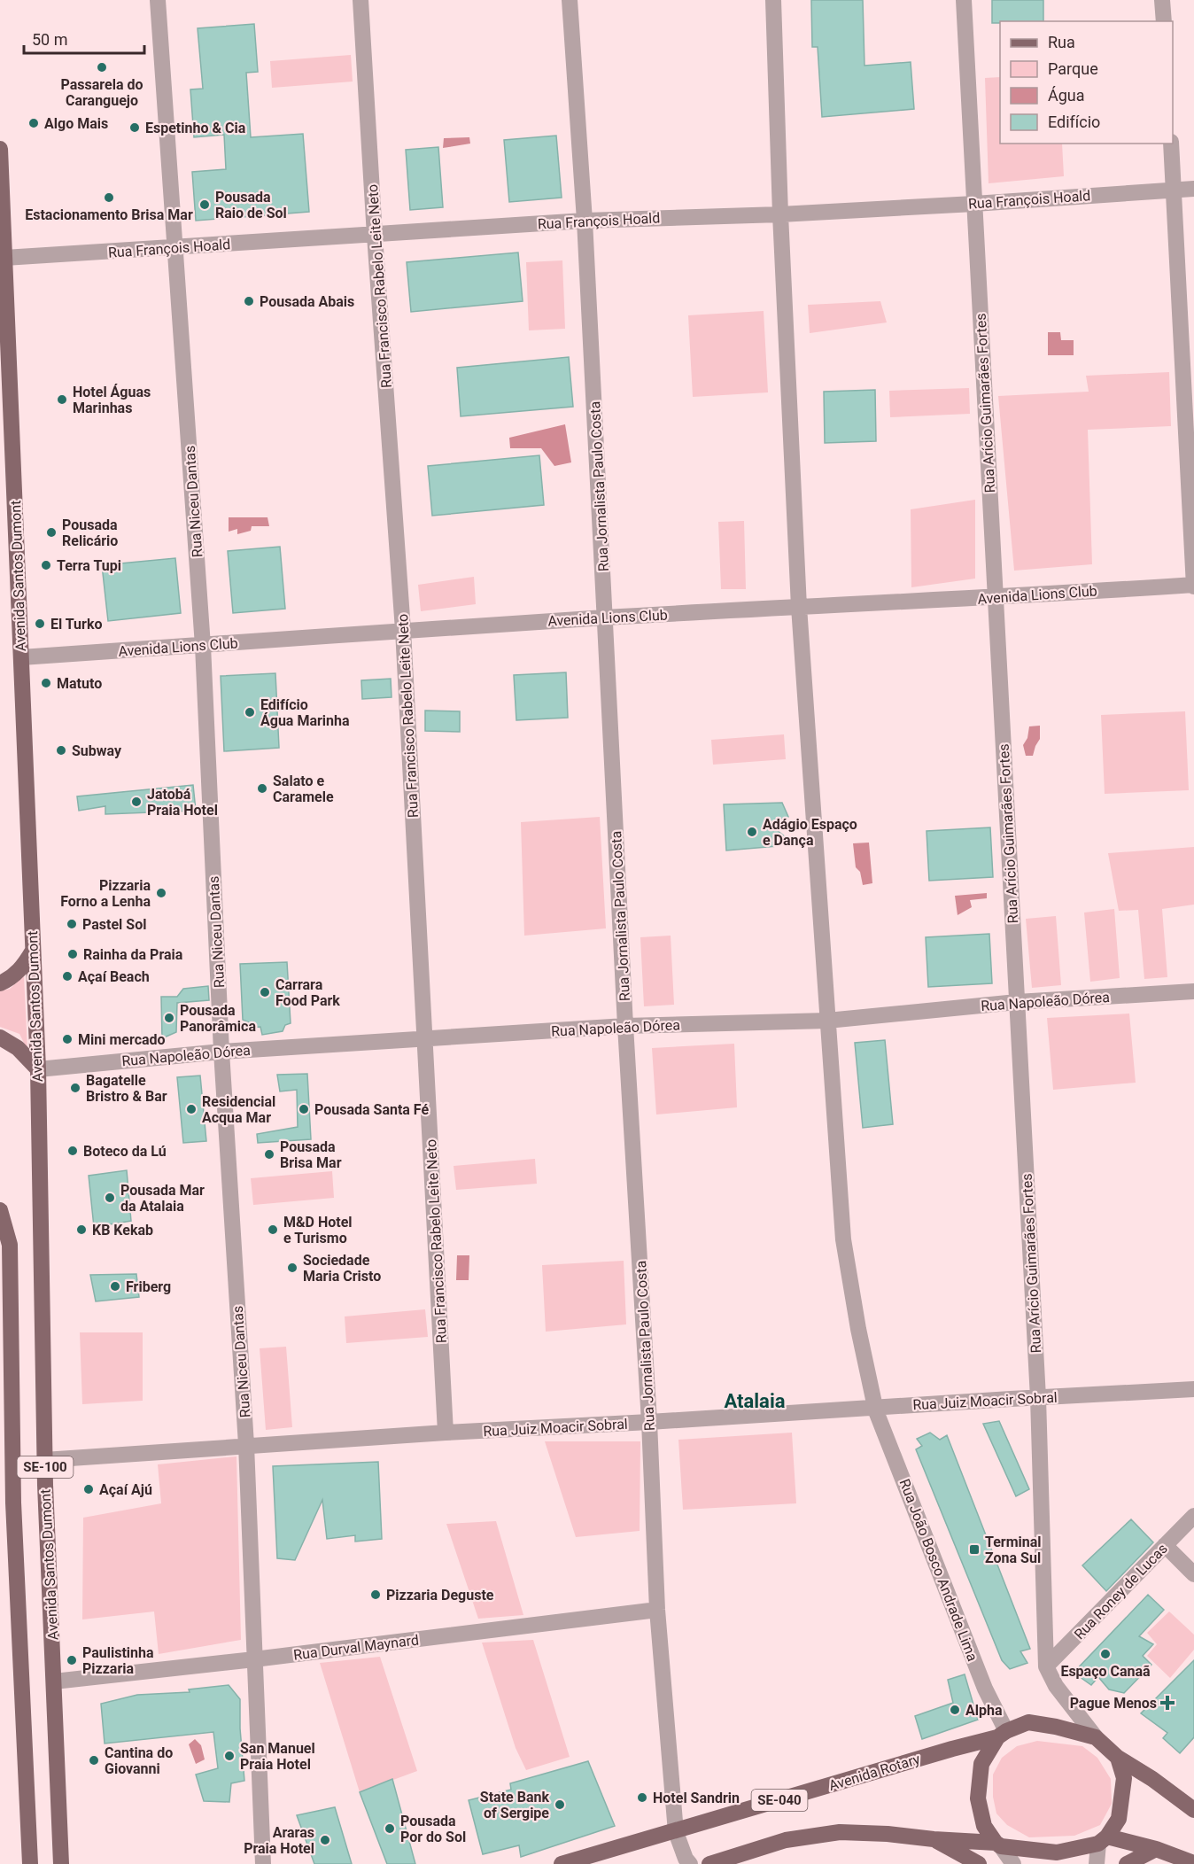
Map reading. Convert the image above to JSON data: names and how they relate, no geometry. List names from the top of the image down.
{
  "streets": {
    "main road": [
      "Avenida Santos Dumont",
      "SE-100",
      "Avenida Rotary",
      "SE-040"
    ],
    "street": [
      "Rua François Hoald",
      "Rua Francisco Rabelo Leite Neto",
      "Rua Arício Guimarães Fortes",
      "Rua Jornalista Paulo Costa",
      "Rua Niceu Dantas",
      "Avenida Lions Club",
      "Rua Napoleão Dórea",
      "Rua Juiz Moacir Sobral",
      "Rua João Bosco Andrade Lima",
      "Rua Roney de Lucas",
      "Rua Durval Maynard"
    ]
  },
  "crossings": [
    ["Rua François Hoald", "Rua Francisco Rabelo Leite Neto"],
    ["Rua François Hoald", "Rua Arício Guimarães Fortes"],
    ["Rua François Hoald", "Rua Jornalista Paulo Costa"],
    ["Rua François Hoald", "Rua Niceu Dantas"],
    ["Rua François Hoald", "Avenida Santos Dumont"],
    ["Rua François Hoald", "Rua João Bosco Andrade Lima"],
    ["Rua Francisco Rabelo Leite Neto", "Avenida Lions Club"],
    ["Rua Francisco Rabelo Leite Neto", "Rua Napoleão Dórea"],
    ["Rua Francisco Rabelo Leite Neto", "Rua Juiz Moacir Sobral"],
    ["Rua Arício Guimarães Fortes", "Avenida Lions Club"],
    ["Rua Arício Guimarães Fortes", "Rua Napoleão Dórea"],
    ["Rua Arício Guimarães Fortes", "Rua Juiz Moacir Sobral"],
    ["Rua Arício Guimarães Fortes", "Rua Roney de Lucas"],
    ["Rua Jornalista Paulo Costa", "Avenida Lions Club"],
    ["Rua Jornalista Paulo Costa", "Rua Napoleão Dórea"],
    ["Rua Jornalista Paulo Costa", "Rua Juiz Moacir Sobral"],
    ["Rua Jornalista Paulo Costa", "Rua Durval Maynard"],
    ["Rua Jornalista Paulo Costa", "Avenida Rotary"],
    ["Rua Niceu Dantas", "Avenida Lions Club"],
    ["Rua Niceu Dantas", "Rua Napoleão Dórea"],
    ["Rua Niceu Dantas", "Rua Juiz Moacir Sobral"],
    ["Rua Niceu Dantas", "Rua Durval Maynard"],
    ["Avenida Santos Dumont", "Avenida Lions Club"],
    ["Avenida Santos Dumont", "Rua Napoleão Dórea"],
    ["Avenida Santos Dumont", "Rua Juiz Moacir Sobral"],
    ["Avenida Santos Dumont", "Rua Durval Maynard"],
    ["Avenida Lions Club", "Rua João Bosco Andrade Lima"],
    ["Rua Napoleão Dórea", "Rua João Bosco Andrade Lima"],
    ["Rua Juiz Moacir Sobral", "Rua João Bosco Andrade Lima"],
    ["Rua João Bosco Andrade Lima", "Avenida Rotary"],
    ["Rua João Bosco Andrade Lima", "SE-040"],
    ["Avenida Rotary", "SE-040"]
  ],
  "districts": ["Atalaia"],
  "places": {
    "other": [
      "Passarela do Caranguejo",
      "Algo Mais",
      "Espetinho & Cia",
      "Estacionamento Brisa Mar",
      "Pousada Raio de Sol",
      "Pousada Abais",
      "Hotel Águas Marinhas",
      "Pousada Relicário",
      "Terra Tupi",
      "El Turko",
      "Matuto",
      "Edifício Água Marinha",
      "Subway",
      "Salato e Caramele",
      "Jatobá Praia Hotel",
      "Adágio Espaço e Dança",
      "Pizzaria Forno a Lenha",
      "Pastel Sol",
      "Rainha da Praia",
      "Açaí Beach",
      "Carrara Food Park",
      "Pousada Panorâmica",
      "Mini mercado",
      "Bagatelle Bristro & Bar",
      "Residencial Acqua Mar",
      "Pousada Santa Fé",
      "Boteco da Lú",
      "Pousada Brisa Mar",
      "Pousada Mar da Atalaia",
      "KB Kekab",
      "M&D Hotel e Turismo",
      "Sociedade Maria Cristo",
      "Friberg",
      "Açaí Ajú",
      "Pizzaria Deguste",
      "Espaço Canaã",
      "Paulistinha Pizzaria",
      "Alpha",
      "San Manuel Praia Hotel",
      "Cantina do Giovanni",
      "Hotel Sandrin",
      "State Bank of Sergipe",
      "Pousada Por do Sol",
      "Araras Praia Hotel"
    ],
    "transit": ["Terminal Zona Sul"],
    "health": ["Pague Menos"]
  },
  "legend": [
    "Rua",
    "Parque",
    "Água",
    "Edifício"
  ],
  "scale_bar": "50 m"
}
